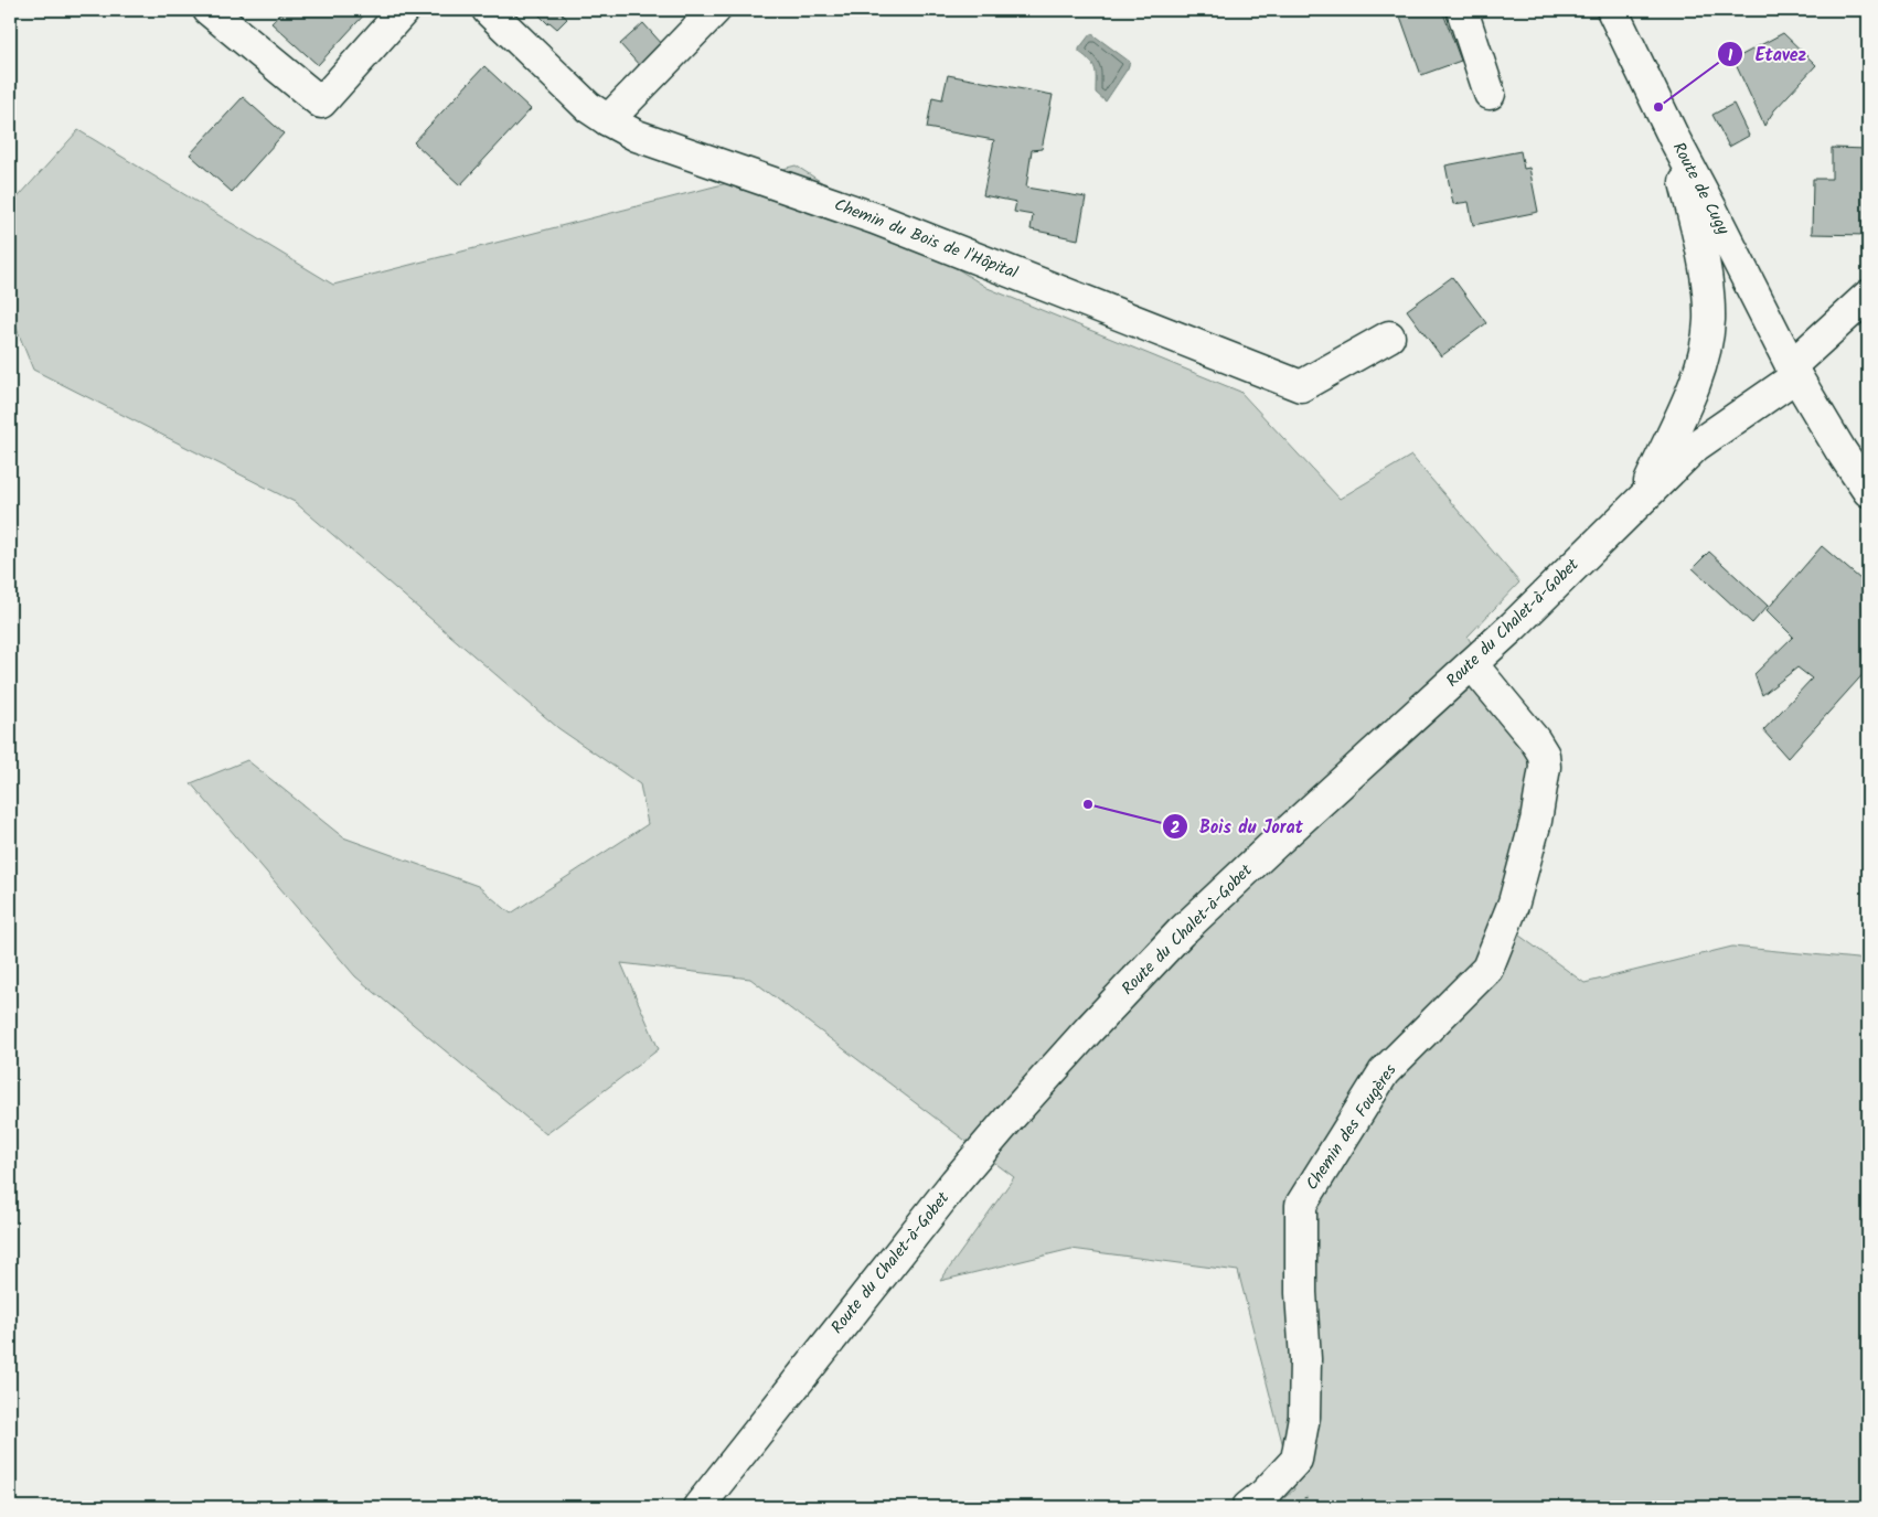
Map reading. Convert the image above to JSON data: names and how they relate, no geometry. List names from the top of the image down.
{
  "streets": {
    "street": [
      "Route de Cugy",
      "Chemin du Bois de l'Hôpital",
      "Route du Chalet-à-Gobet",
      "Chemin des Fougères"
    ]
  },
  "crossings": [
    ["Route de Cugy", "Route du Chalet-à-Gobet"],
    ["Route du Chalet-à-Gobet", "Chemin des Fougères"]
  ],
  "places": ["Etavez", "Bois du Jorat"]
}
